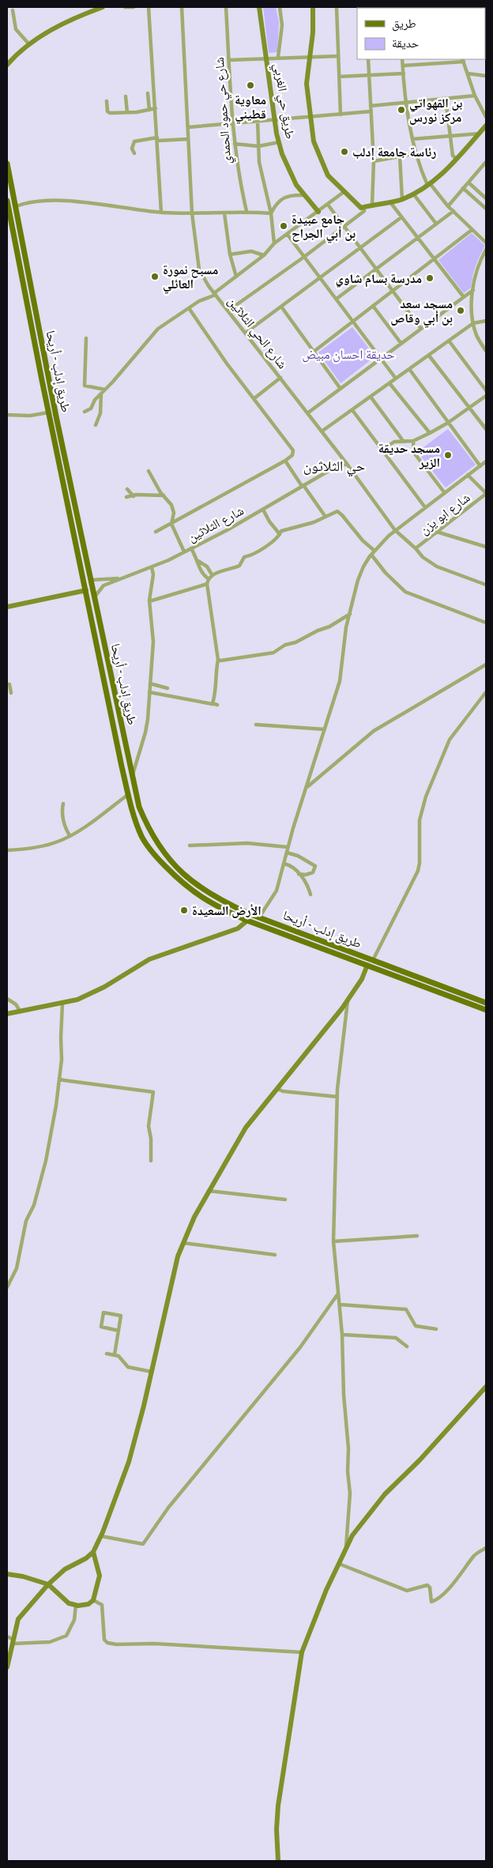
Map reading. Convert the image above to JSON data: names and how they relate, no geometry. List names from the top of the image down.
{
  "streets": {
    "main road": ["طريق إدلب - أريحا"],
    "street": [
      "طريق حي الغربي",
      "شارع حي حمود الحمدي",
      "شارع الحي الثلاثين",
      "شارع ابو يزن",
      "شارع الثلاثين"
    ]
  },
  "crossings": [
    ["شارع الحي الثلاثين", "شارع ابو يزن"],
    ["شارع الحي الثلاثين", "شارع الثلاثين"],
    ["طريق إدلب - أريحا", "شارع الثلاثين"]
  ],
  "districts": ["حي الثلاثون"],
  "parks": ["حديقة احسان مبيض"],
  "places": [
    "معاوية قطيني",
    "بن القهواتي مركز نورس",
    "رئاسة جامعة إدلب",
    "جامع عبيدة بن أبي الجراح",
    "مسبح نمورة العائلي",
    "مدرسة بسام شاوي",
    "مسجد سعد بن أبي وقاص",
    "مسجد حديقة الزير",
    "الأرض السعيدة"
  ],
  "legend": ["طريق", "حديقة"]
}
